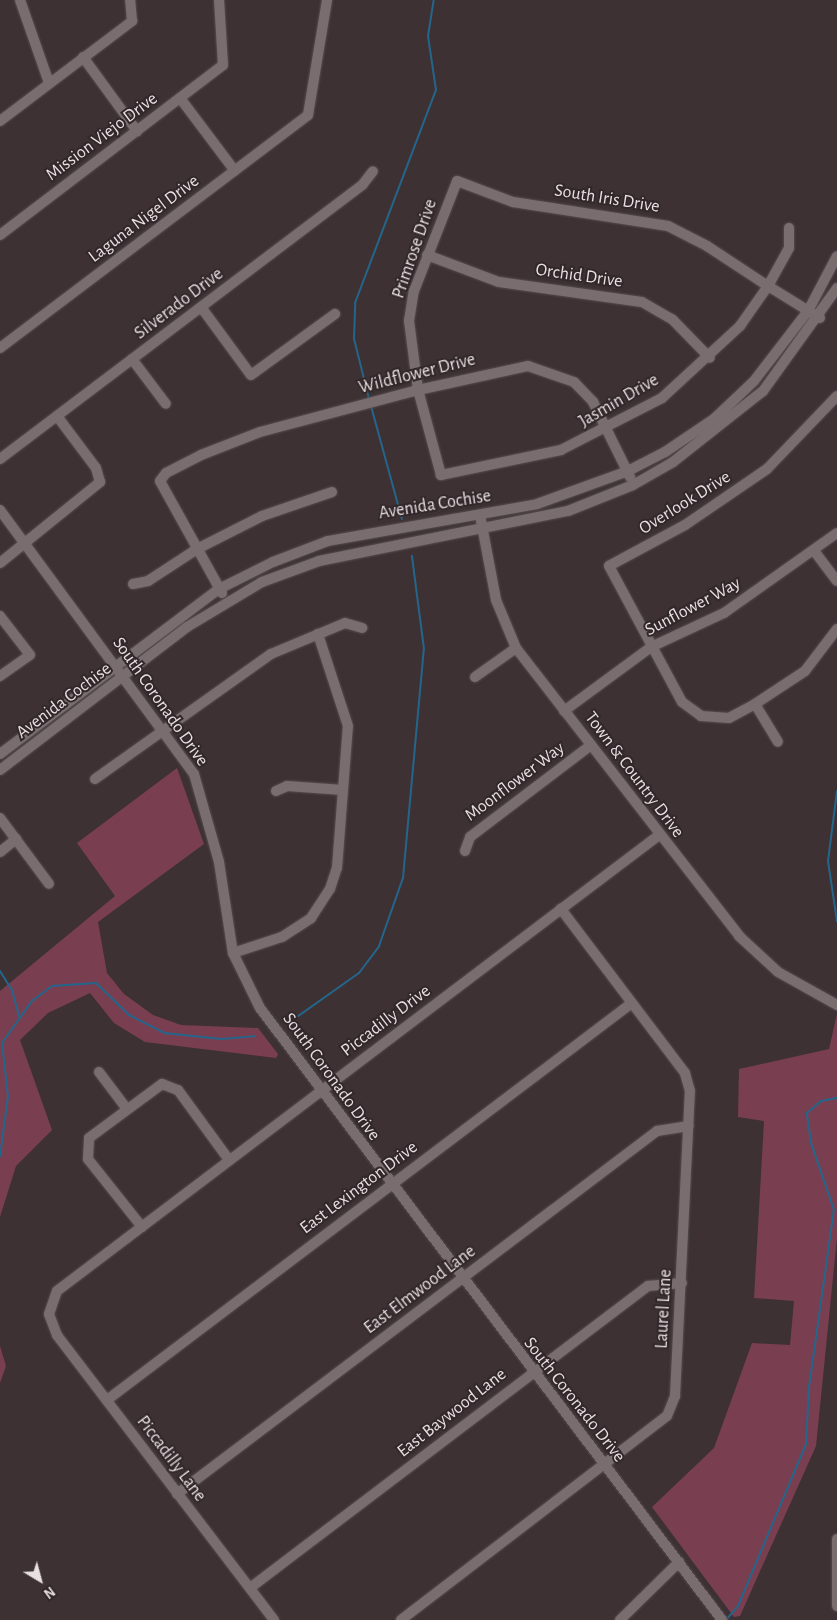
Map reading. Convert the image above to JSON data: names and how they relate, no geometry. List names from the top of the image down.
{
  "streets": {
    "street": [
      "Mission Viejo Drive",
      "South Iris Drive",
      "Laguna Nigel Drive",
      "Primrose Drive",
      "Orchid Drive",
      "Silverado Drive",
      "Wildflower Drive",
      "Jasmin Drive",
      "Overlook Drive",
      "Avenida Cochise",
      "Sunflower Way",
      "South Coronado Drive",
      "Town & Country Drive",
      "Moonflower Way",
      "Piccadilly Drive",
      "East Lexington Drive",
      "East Elmwood Lane",
      "Laurel Lane",
      "East Baywood Lane",
      "Piccadilly Lane"
    ]
  },
  "crossings": [
    ["South Iris Drive", "Primrose Drive"],
    ["South Iris Drive", "Jasmin Drive"],
    ["South Iris Drive", "Avenida Cochise"],
    ["Primrose Drive", "Orchid Drive"],
    ["Primrose Drive", "Wildflower Drive"],
    ["Primrose Drive", "Jasmin Drive"],
    ["Orchid Drive", "Jasmin Drive"],
    ["Wildflower Drive", "Jasmin Drive"],
    ["Wildflower Drive", "Avenida Cochise"],
    ["Overlook Drive", "Sunflower Way"],
    ["Avenida Cochise", "South Coronado Drive"],
    ["Avenida Cochise", "Town & Country Drive"],
    ["Sunflower Way", "Town & Country Drive"],
    ["South Coronado Drive", "Piccadilly Drive"],
    ["South Coronado Drive", "East Lexington Drive"],
    ["South Coronado Drive", "East Elmwood Lane"],
    ["South Coronado Drive", "Laurel Lane"],
    ["South Coronado Drive", "East Baywood Lane"],
    ["Town & Country Drive", "Moonflower Way"],
    ["Town & Country Drive", "Piccadilly Drive"],
    ["Piccadilly Drive", "Laurel Lane"],
    ["Piccadilly Drive", "Piccadilly Lane"],
    ["East Lexington Drive", "Laurel Lane"],
    ["East Lexington Drive", "Piccadilly Lane"],
    ["East Elmwood Lane", "Laurel Lane"],
    ["East Elmwood Lane", "Piccadilly Lane"],
    ["Laurel Lane", "East Baywood Lane"],
    ["East Baywood Lane", "Piccadilly Lane"]
  ],
  "north": "bottom right"
}
